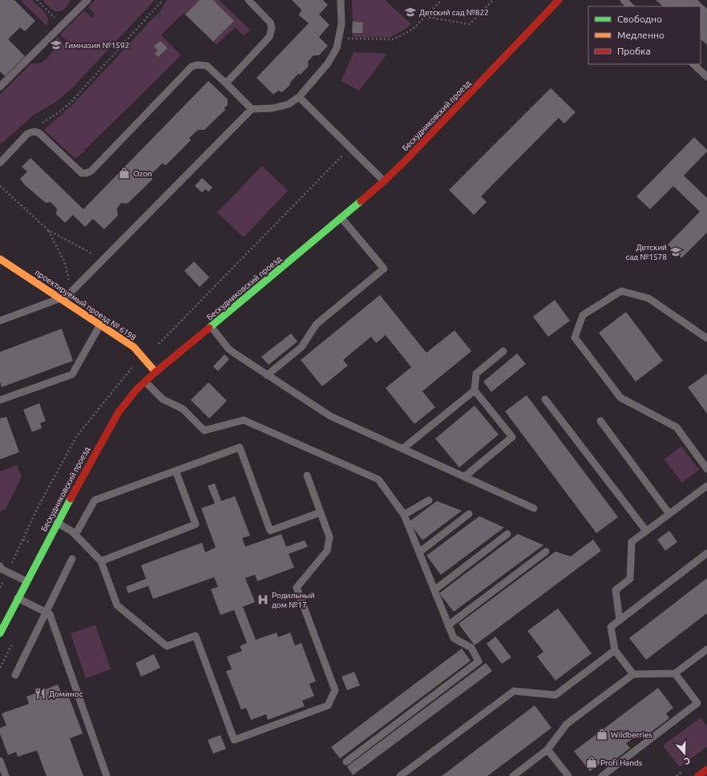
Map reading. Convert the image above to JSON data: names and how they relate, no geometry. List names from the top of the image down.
{
  "streets": {
    "street": ["Бескудниковский проезд", "проектируемый проезд № 6198"]
  },
  "crossings": [
    ["Бескудниковский проезд", "проектируемый проезд № 6198"]
  ],
  "places": {
    "school or university": ["Детский сад №822", "Гимназия №1592", "Детский сад №1578"],
    "shop": ["Ozon", "Wildberries", "Profi Hands"],
    "hospital": ["Родильный дом №17"],
    "restaurant": ["Доминос"]
  },
  "legend": ["Свободно", "Медленно", "Пробка"],
  "north": "bottom"
}
